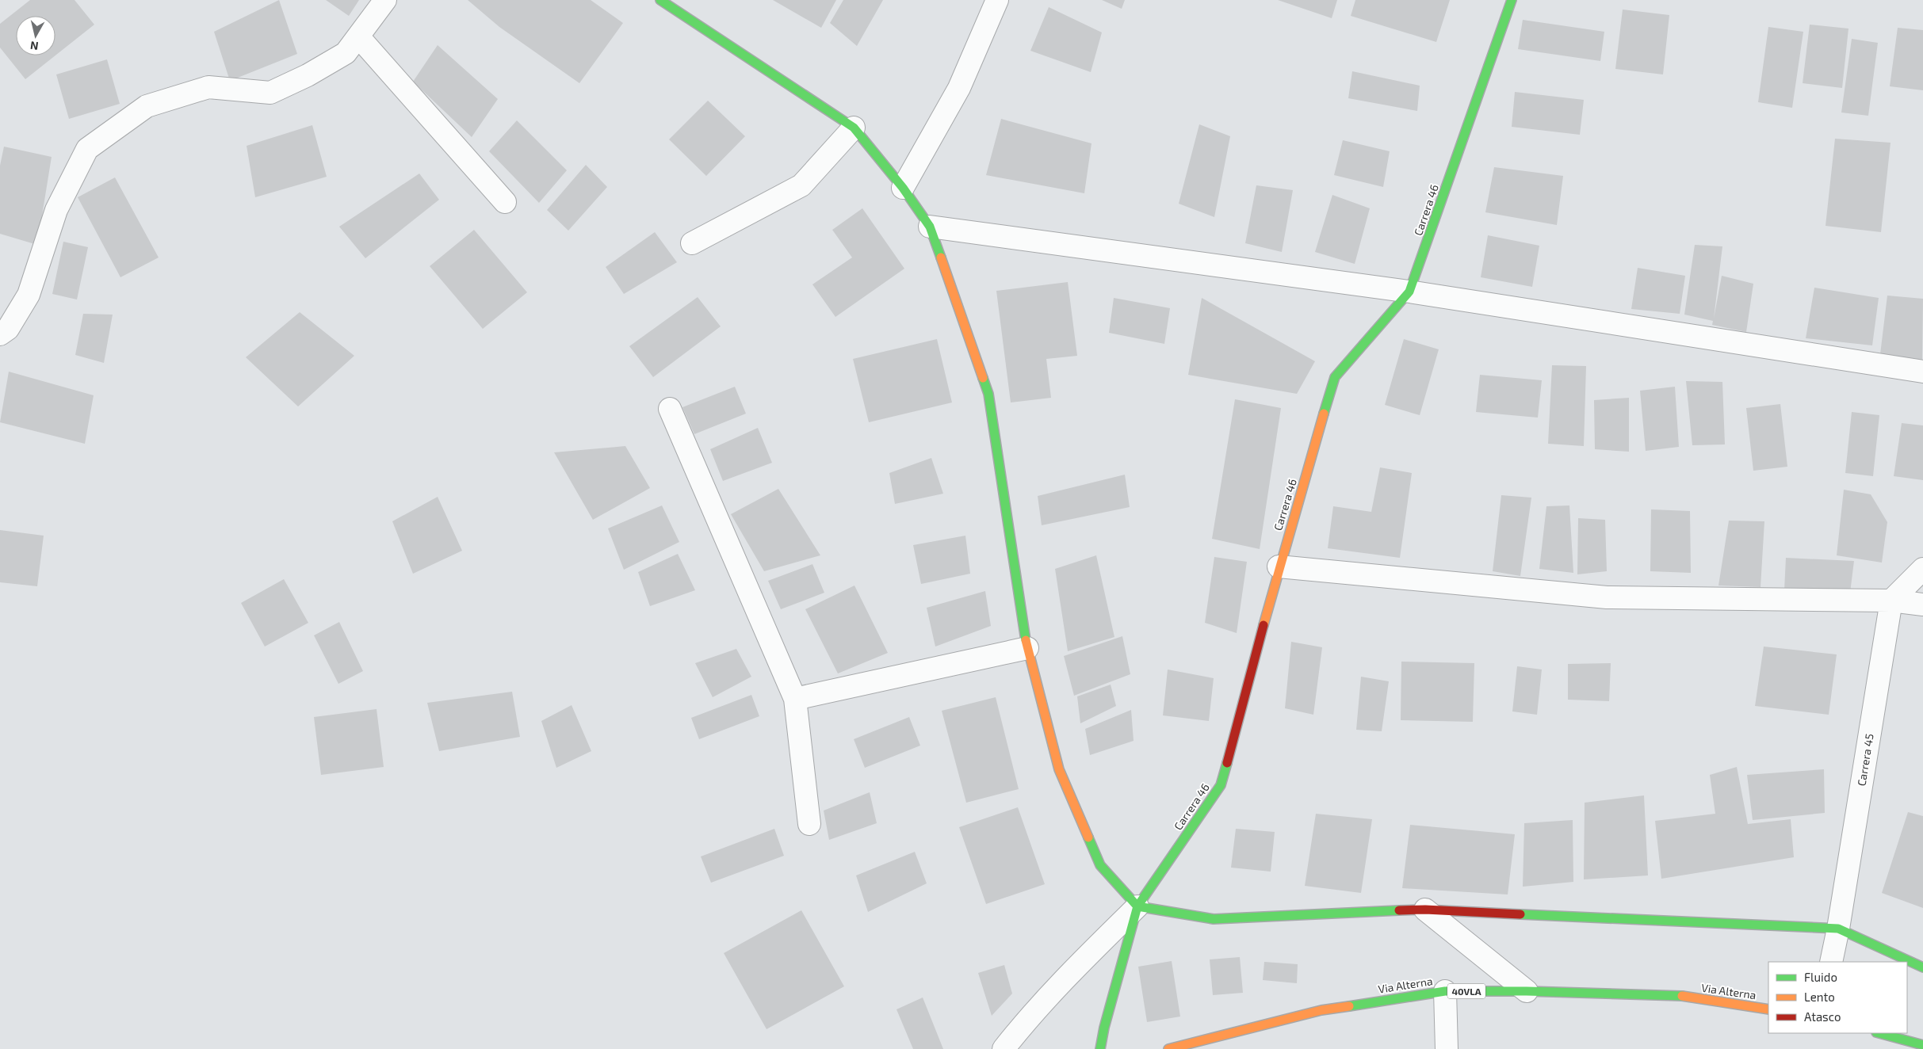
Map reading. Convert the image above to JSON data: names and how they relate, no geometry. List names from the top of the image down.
{
  "streets": {
    "street": [
      "Carrera 46",
      "Carrera 45",
      "Via Alterna",
      "40VLA"
    ]
  },
  "legend": ["Fluido", "Lento", "Atasco"],
  "north": "bottom"
}
